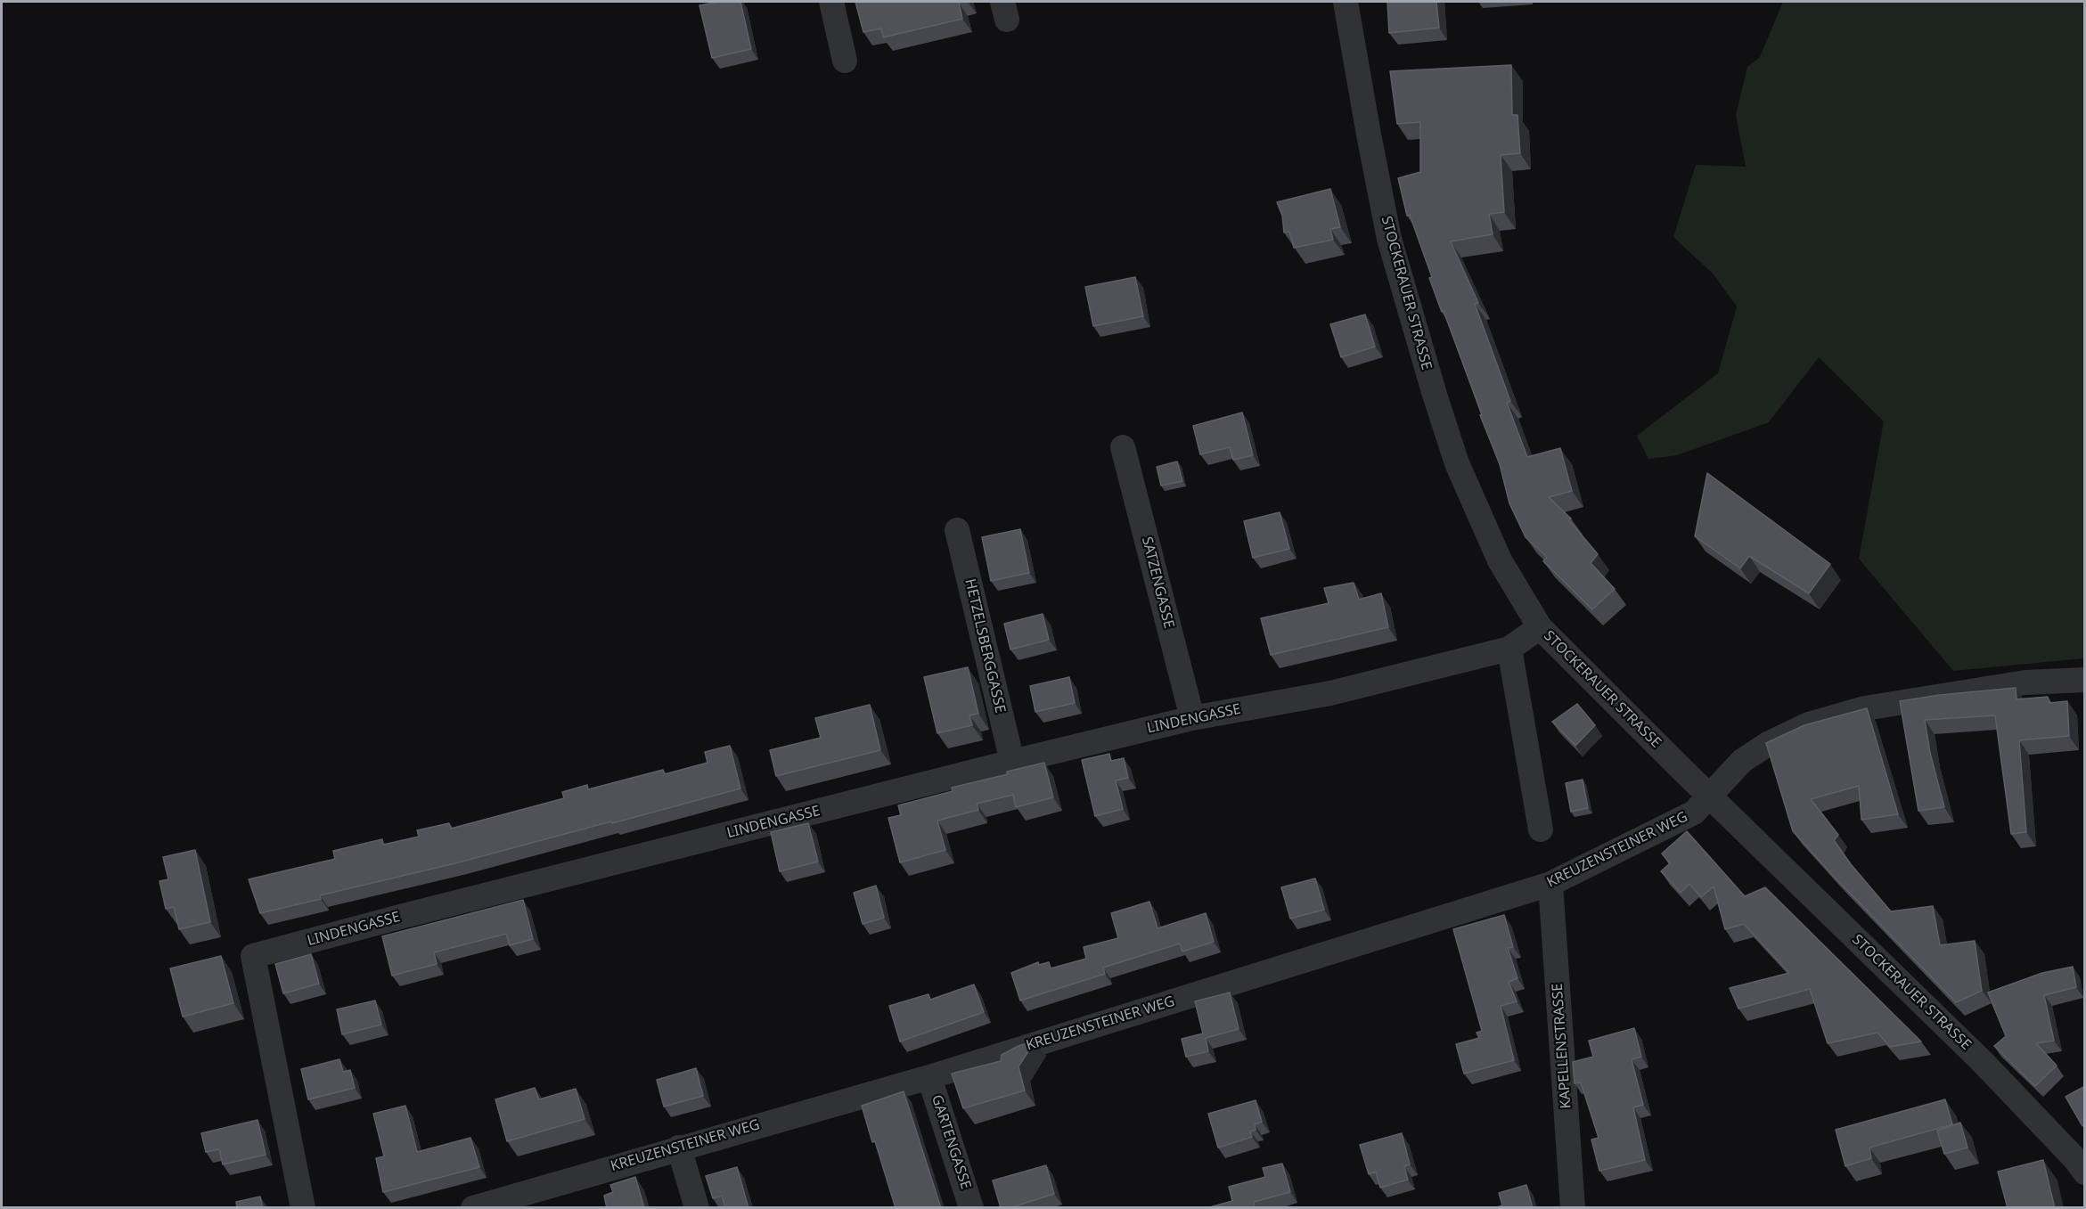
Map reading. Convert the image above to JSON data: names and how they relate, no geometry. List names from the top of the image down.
{
  "streets": {
    "street": [
      "STOCKERAUER STRASSE",
      "SATZENGASSE",
      "HETZELSBERGGASSE",
      "LINDENGASSE",
      "KREUZENSTEINER WEG",
      "KAPELLENSTRASSE",
      "GARTENGASSE"
    ]
  },
  "crossings": [
    ["STOCKERAUER STRASSE", "LINDENGASSE"],
    ["STOCKERAUER STRASSE", "KREUZENSTEINER WEG"],
    ["SATZENGASSE", "LINDENGASSE"],
    ["HETZELSBERGGASSE", "LINDENGASSE"],
    ["KREUZENSTEINER WEG", "KAPELLENSTRASSE"],
    ["KREUZENSTEINER WEG", "GARTENGASSE"]
  ]
}
